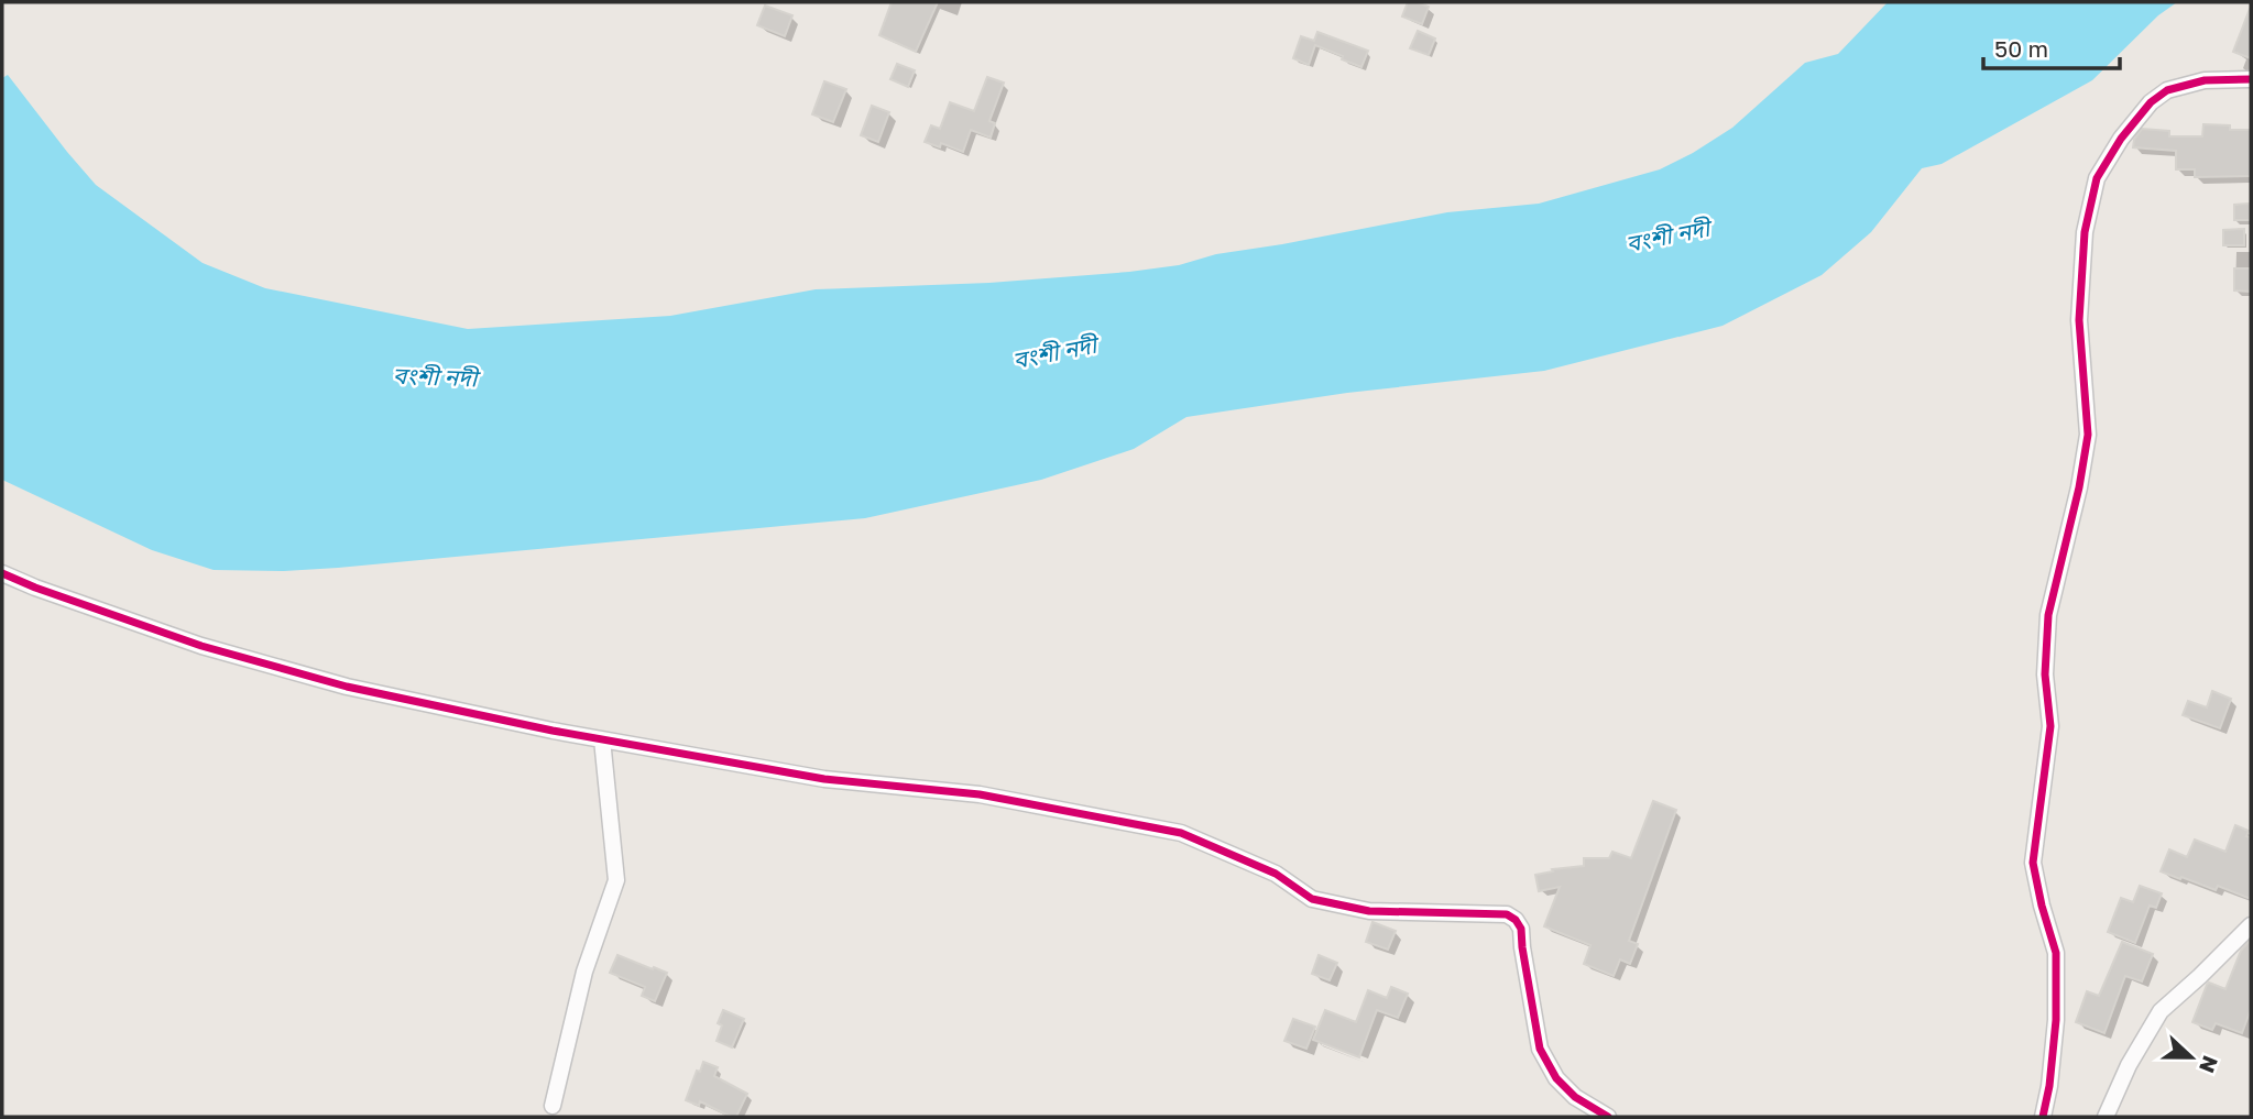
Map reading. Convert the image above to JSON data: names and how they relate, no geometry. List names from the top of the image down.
{
  "water": ["বংশী নদী"],
  "scale_bar": "50 m",
  "north": "right"
}
